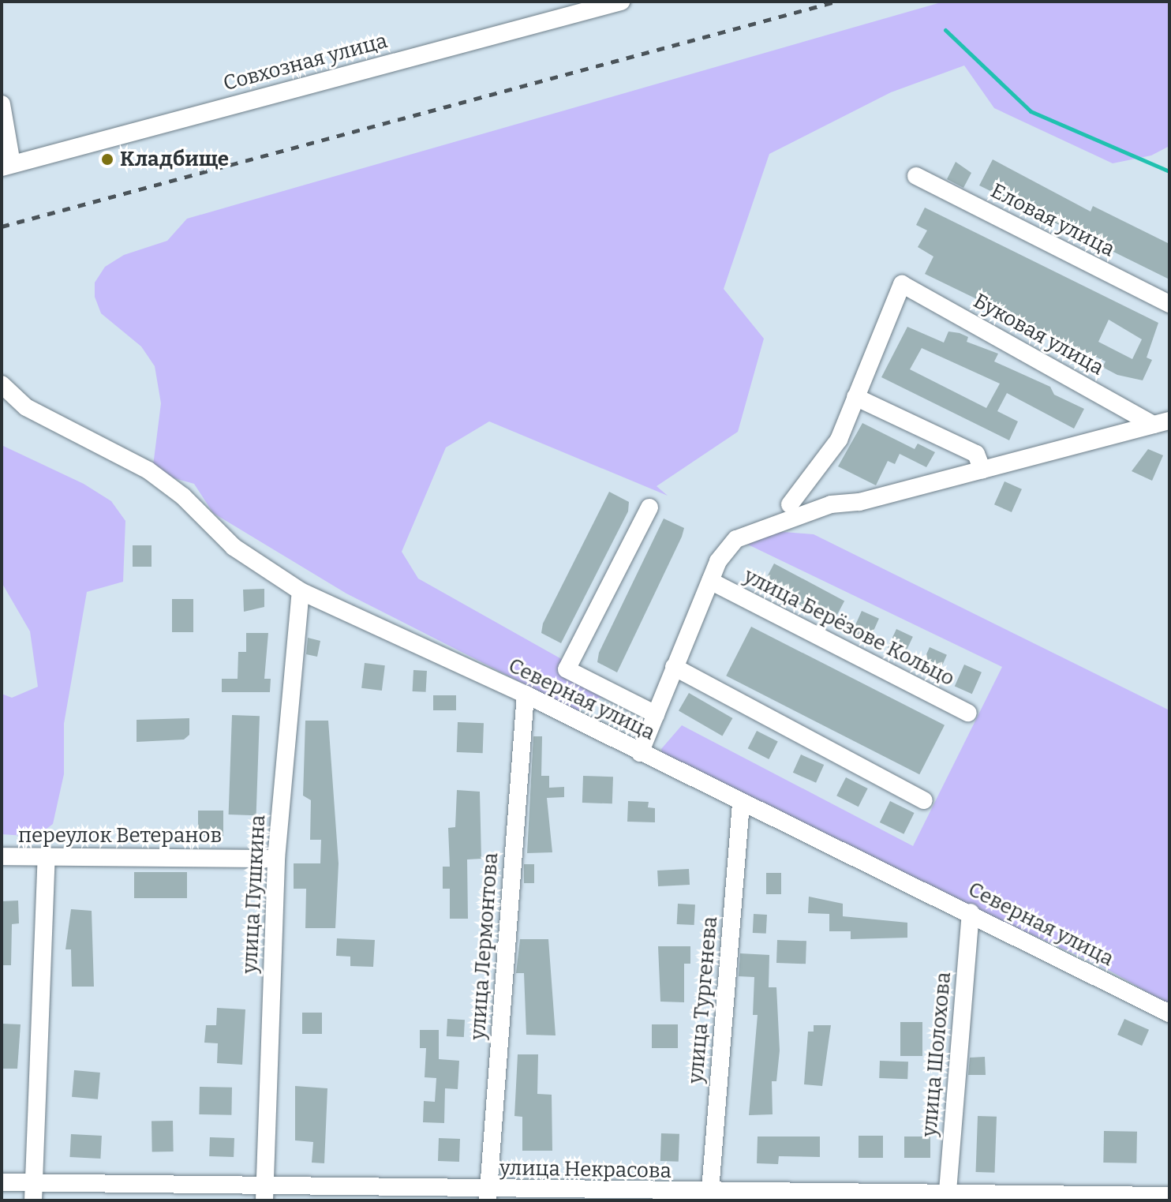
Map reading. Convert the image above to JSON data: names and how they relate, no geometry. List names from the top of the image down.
{
  "streets": {
    "street": [
      "Совхозная улица",
      "Еловая улица",
      "Буковая улица",
      "улица Берёзове Кольцо",
      "Северная улица",
      "переулок Ветеранов",
      "улица Пушкина",
      "улица Лермонтова",
      "улица Тургенева",
      "улица Шолохова",
      "улица Некрасова"
    ]
  },
  "crossings": [
    ["Северная улица", "улица Пушкина"],
    ["Северная улица", "улица Лермонтова"],
    ["Северная улица", "улица Тургенева"],
    ["Северная улица", "улица Шолохова"],
    ["переулок Ветеранов", "улица Пушкина"],
    ["улица Пушкина", "улица Некрасова"],
    ["улица Лермонтова", "улица Некрасова"],
    ["улица Тургенева", "улица Некрасова"],
    ["улица Шолохова", "улица Некрасова"]
  ],
  "places": ["Кладбище"]
}
